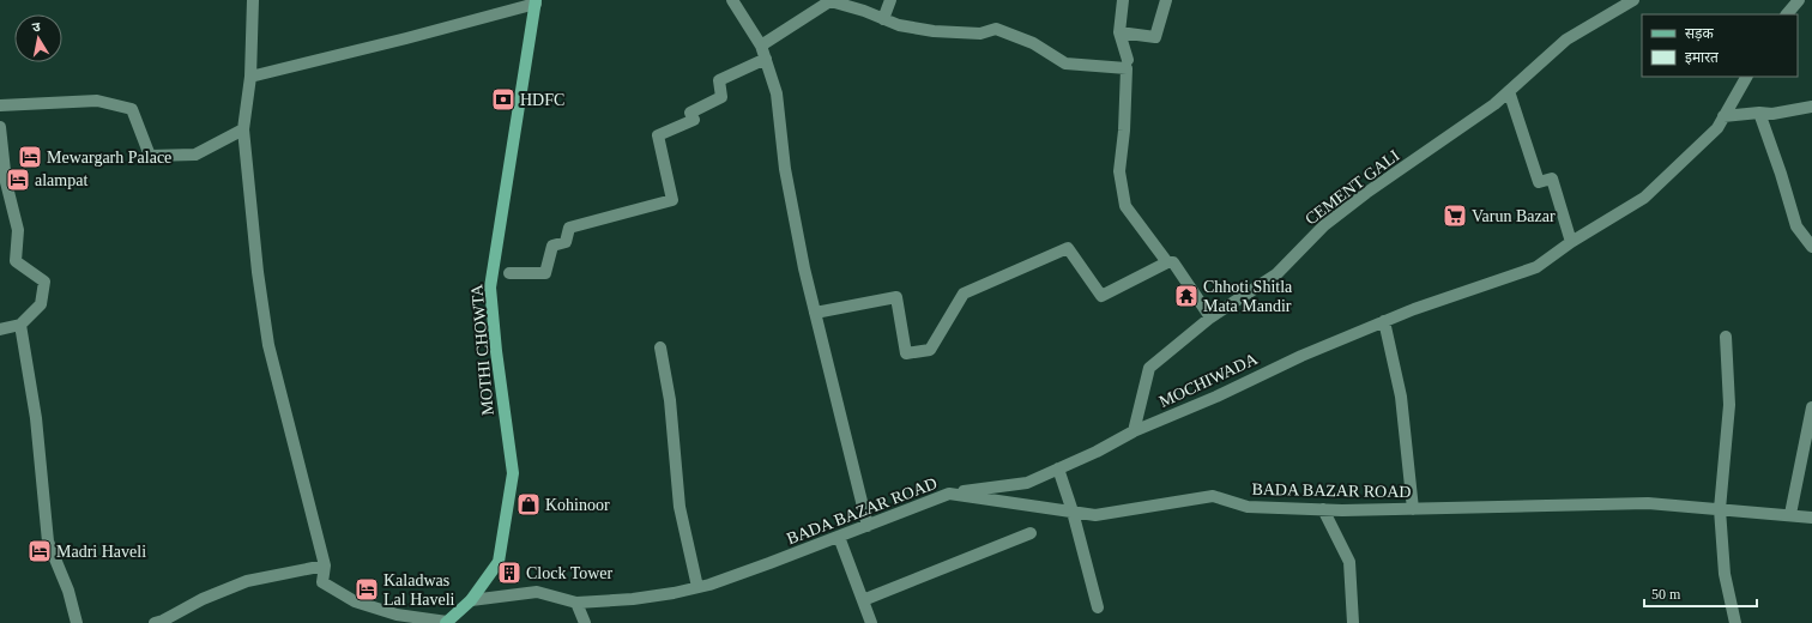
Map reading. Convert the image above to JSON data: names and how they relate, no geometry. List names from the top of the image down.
{
  "streets": {
    "main road": ["MOTHI CHOWTA"],
    "street": ["CEMENT GALI", "MOCHIWADA", "BADA BAZAR ROAD"]
  },
  "crossings": [
    ["CEMENT GALI", "MOCHIWADA"],
    ["MOTHI CHOWTA", "BADA BAZAR ROAD"],
    ["MOCHIWADA", "BADA BAZAR ROAD"]
  ],
  "places": {
    "bank": ["HDFC"],
    "hotel": [
      "Mewargarh Palace",
      "alampat",
      "Madri Haveli",
      "Kaladwas Lal Haveli"
    ],
    "supermarket": ["Varun Bazar"],
    "temple": ["Chhoti Shitla Mata Mandir"],
    "shop": ["Kohinoor"],
    "building": ["Clock Tower"]
  },
  "legend": ["सड़क", "इमारत"],
  "scale_bar": "50 m",
  "north": "top"
}
